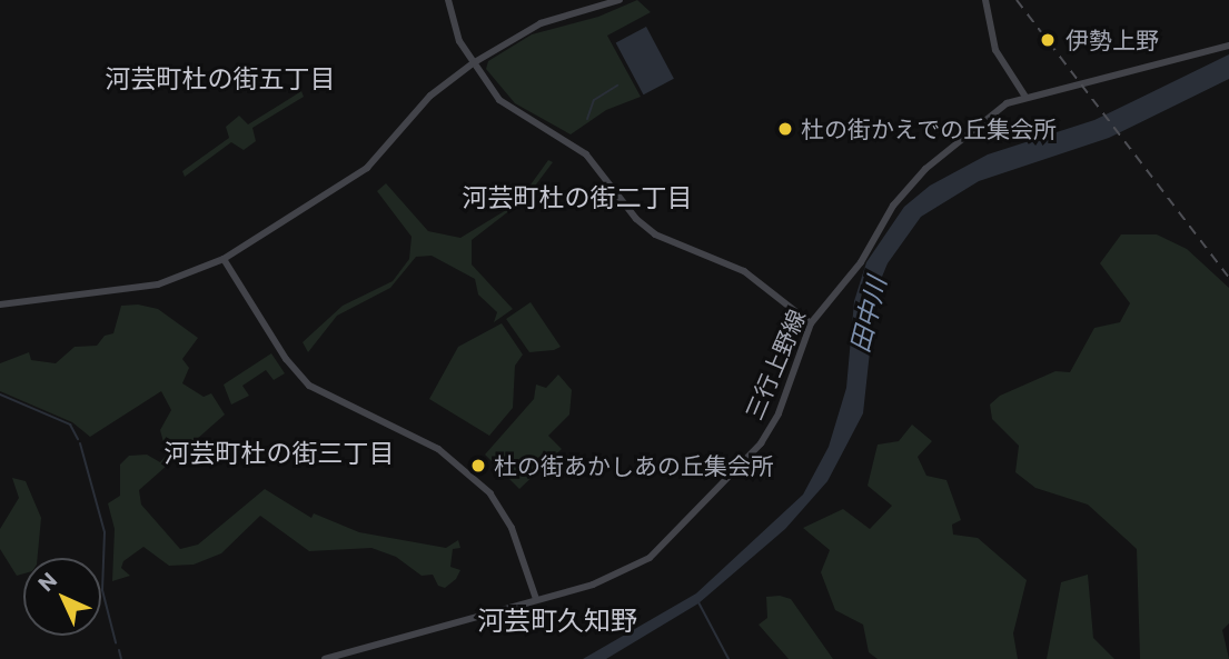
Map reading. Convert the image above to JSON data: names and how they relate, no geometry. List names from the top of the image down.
{
  "streets": {
    "street": ["三行上野線"]
  },
  "districts": [
    "河芸町杜の街五丁目",
    "河芸町杜の街二丁目",
    "河芸町杜の街三丁目",
    "河芸町久知野"
  ],
  "water": ["田中川"],
  "places": ["伊勢上野", "杜の街かえでの丘集会所", "杜の街あかしあの丘集会所"],
  "north": "top left"
}
